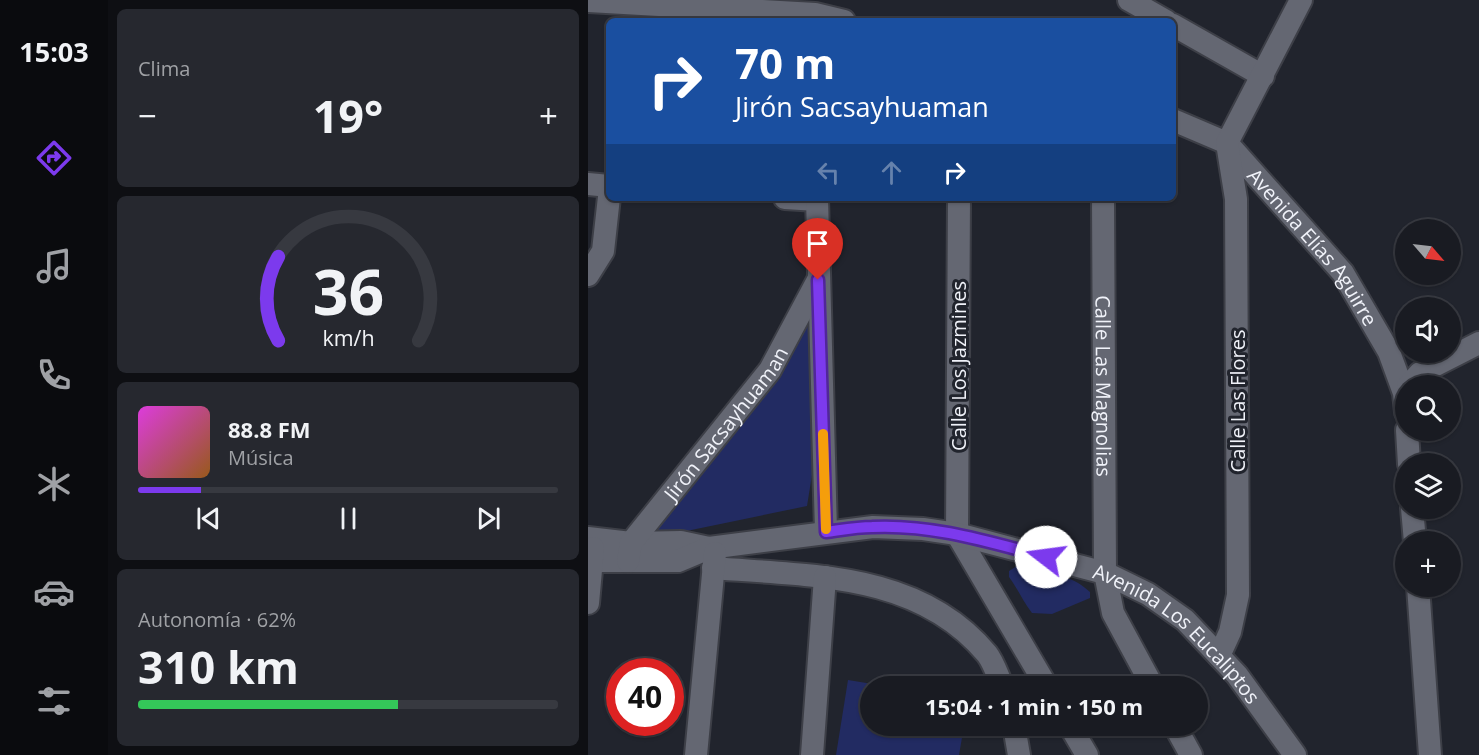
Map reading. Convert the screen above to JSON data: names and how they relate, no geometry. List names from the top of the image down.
{
  "streets": {
    "street": [
      "Avenida Elías Aguirre",
      "Calle Los Jazmines",
      "Calle Las Magnolias",
      "Calle Las Flores",
      "Jirón Sacsayhuaman",
      "Avenida Los Eucaliptos"
    ]
  },
  "crossings": [
    ["Avenida Elías Aguirre", "Calle Las Flores"],
    ["Calle Los Jazmines", "Avenida Los Eucaliptos"],
    ["Calle Las Magnolias", "Avenida Los Eucaliptos"],
    ["Calle Las Flores", "Avenida Los Eucaliptos"],
    ["Jirón Sacsayhuaman", "Avenida Los Eucaliptos"]
  ],
  "north": "bottom right",
  "page": {
    "tabs": "15:03",
    "tile": [
      "Clima",
      ["Autonomía · 62%", "310 km"]
    ],
    "turn": ["70 m", "Jirón Sacsayhuaman"],
    "heat": ["−", "19°", "+"],
    "map_buttons": "+",
    "song": ["88.8 FM", "Música"],
    "limit": "40",
    "trip": "15:04 · 1 min · 150 m",
    "gauge": ["36", "km/h"]
  }
}
